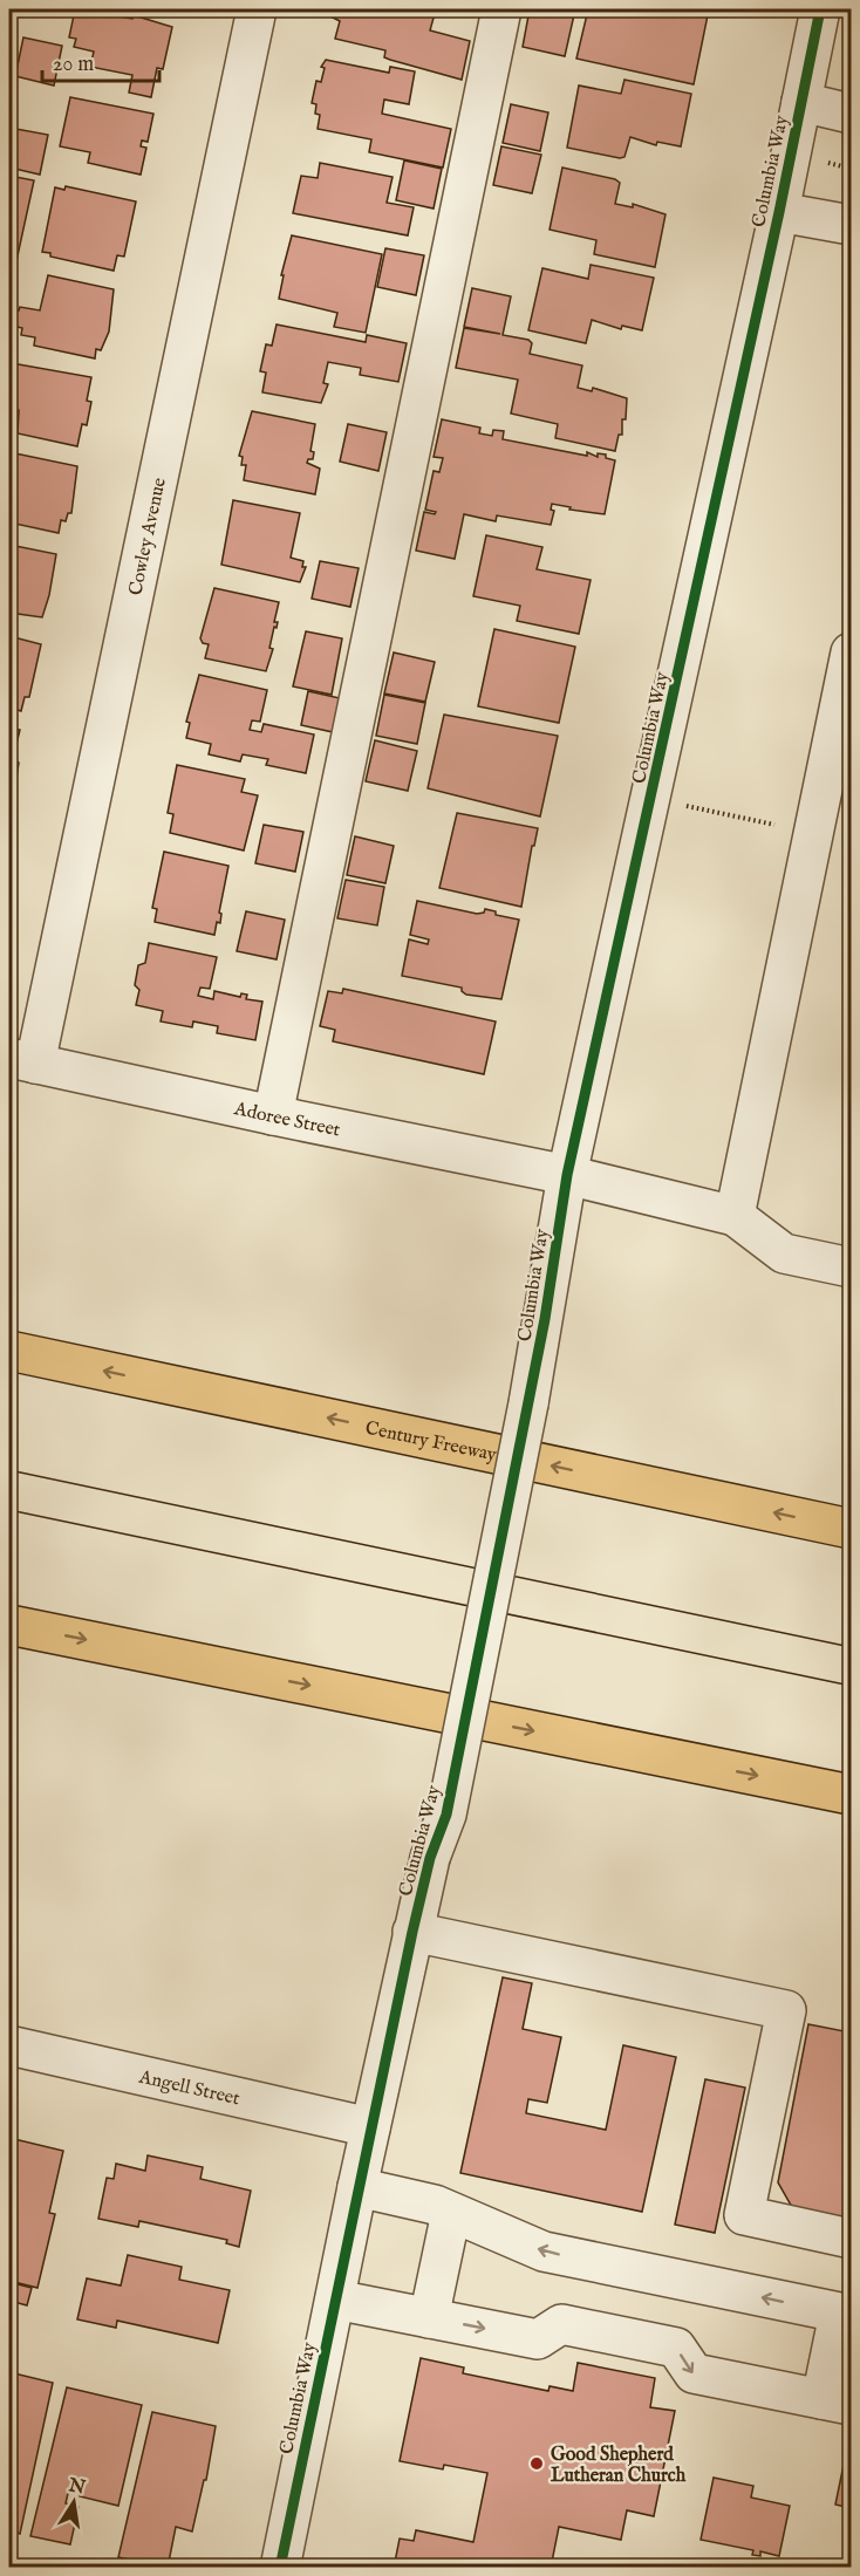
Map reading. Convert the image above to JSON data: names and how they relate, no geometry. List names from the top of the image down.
{
  "streets": {
    "highway": ["Century Freeway"],
    "street": [
      "Columbia Way",
      "Cowley Avenue",
      "Adoree Street",
      "Angell Street"
    ]
  },
  "crossings": [
    ["Columbia Way", "Adoree Street"],
    ["Columbia Way", "Angell Street"],
    ["Cowley Avenue", "Adoree Street"]
  ],
  "places": ["Good Shepherd Lutheran Church"],
  "scale_bar": "20 m",
  "north": "top"
}
